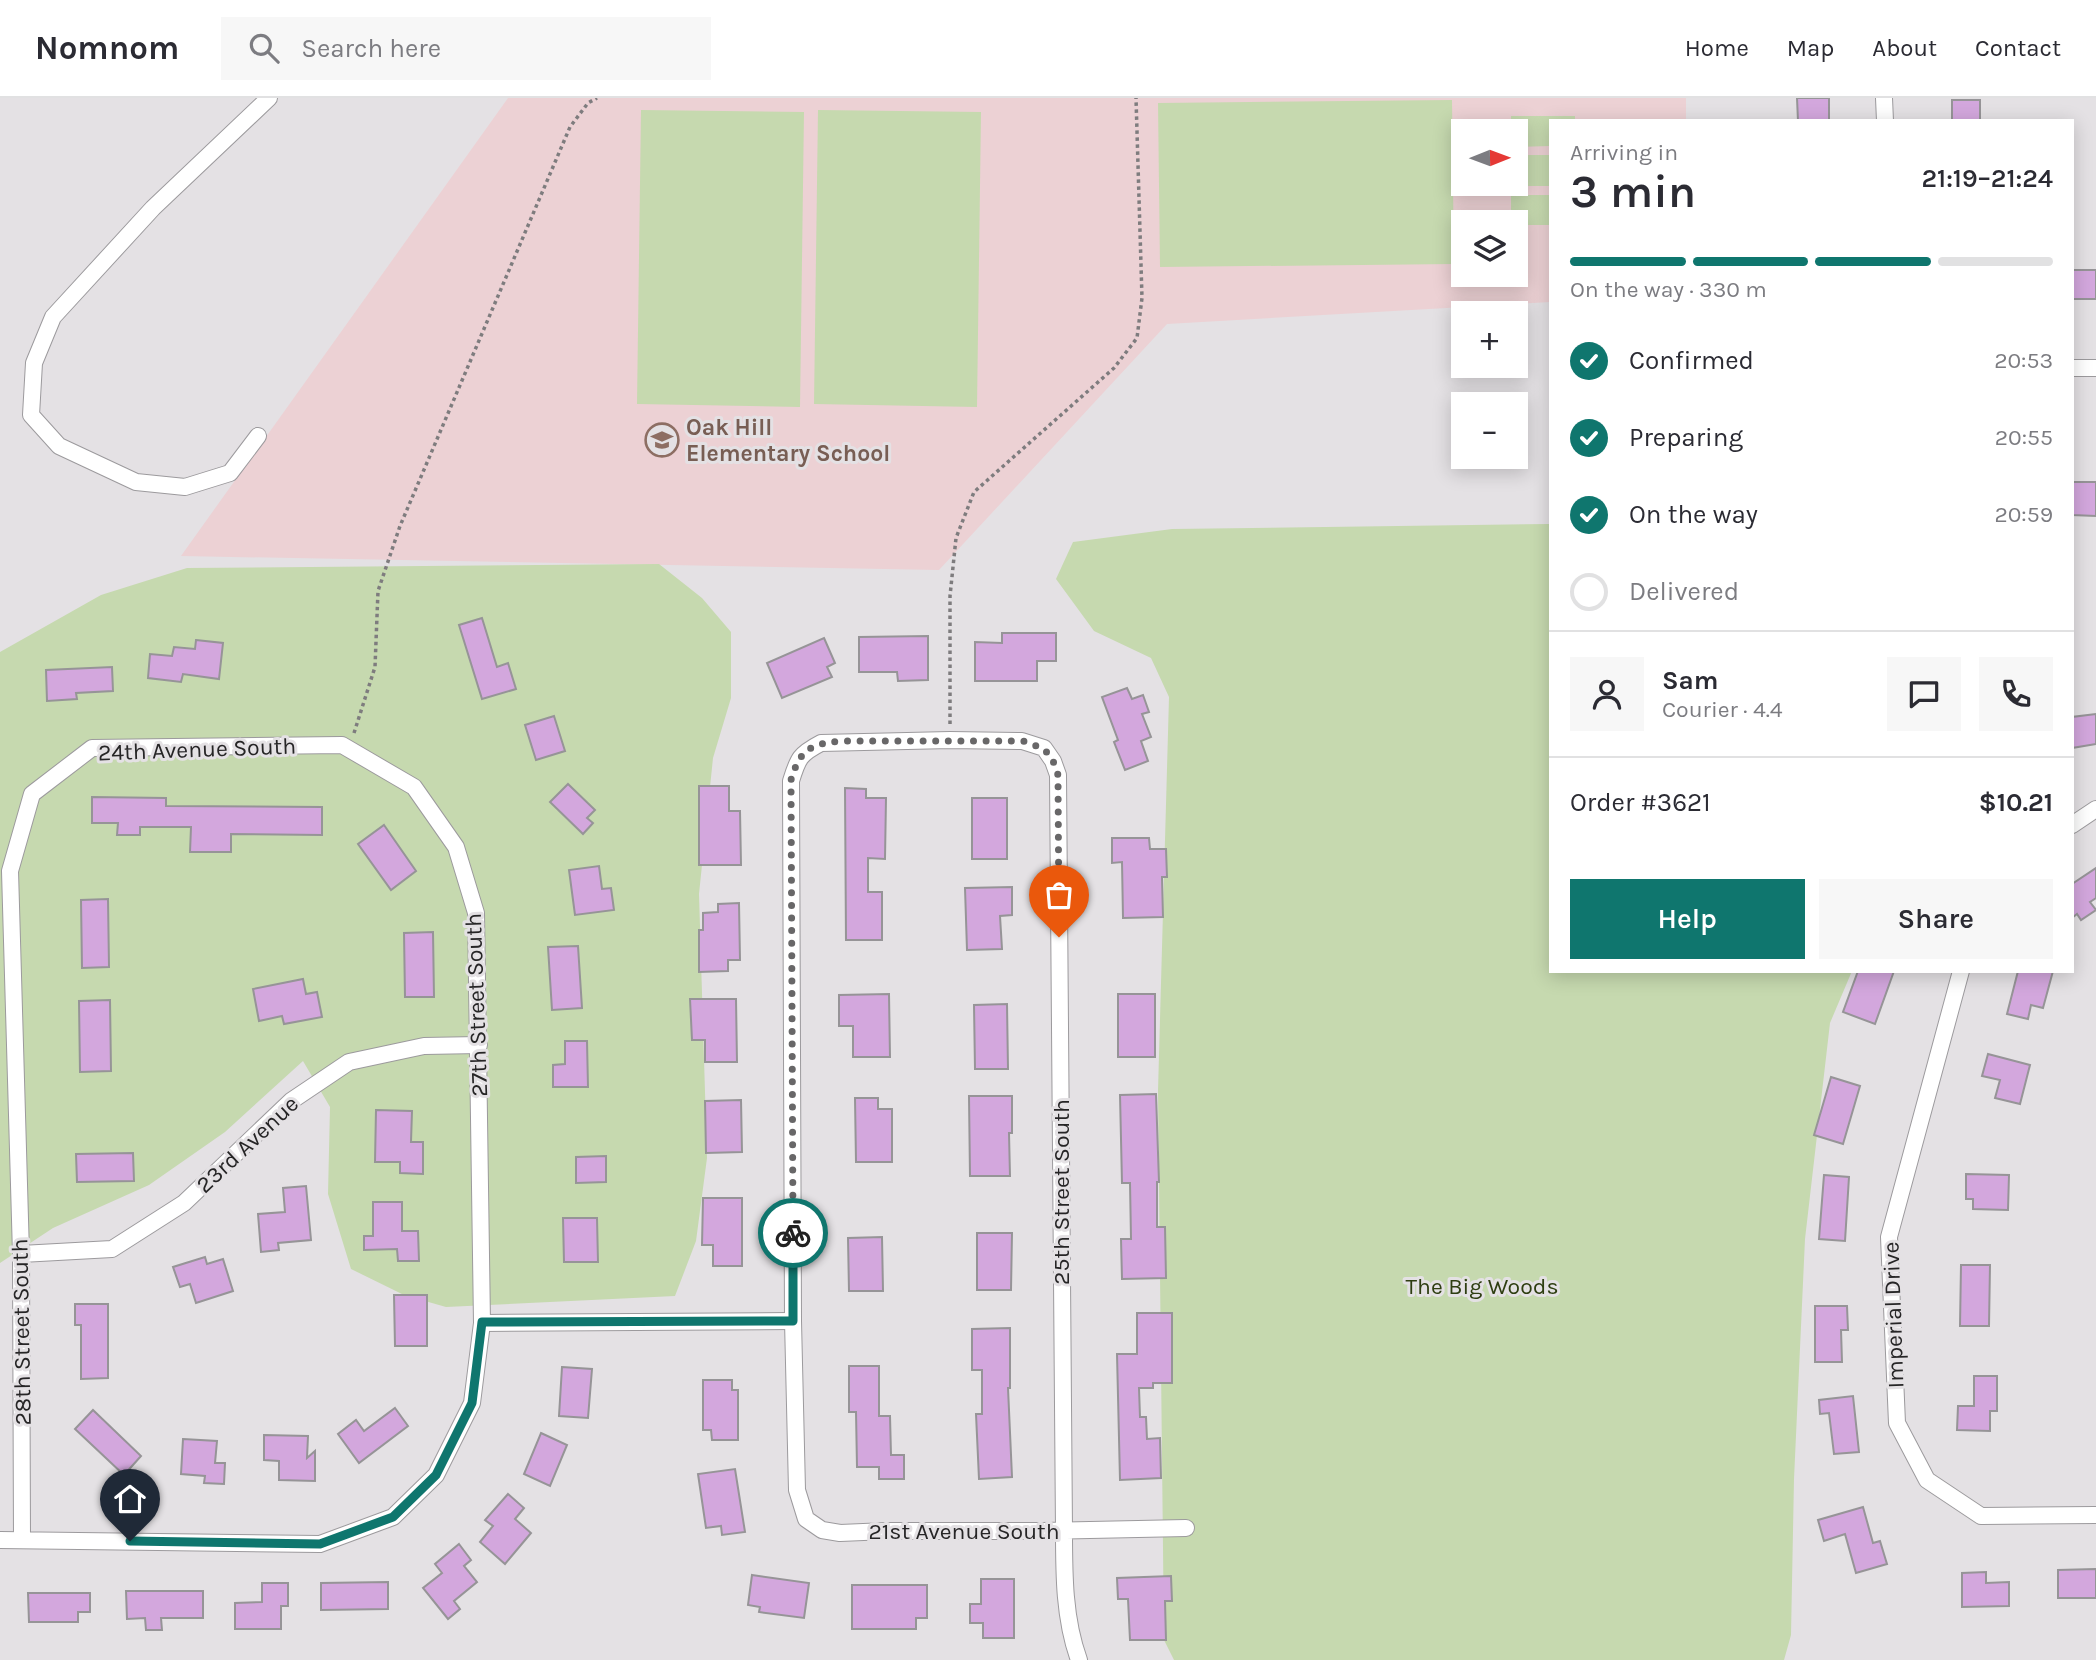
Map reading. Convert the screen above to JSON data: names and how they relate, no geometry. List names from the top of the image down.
{
  "streets": {
    "street": [
      "24th Avenue South",
      "27th Street South",
      "23rd Avenue",
      "25th Street South",
      "Imperial Drive",
      "28th Street South",
      "21st Avenue South"
    ]
  },
  "crossings": [
    ["24th Avenue South", "27th Street South"],
    ["24th Avenue South", "28th Street South"],
    ["27th Street South", "23rd Avenue"],
    ["23rd Avenue", "28th Street South"],
    ["25th Street South", "21st Avenue South"]
  ],
  "parks": ["The Big Woods"],
  "places": {
    "school or university": ["Oak Hill Elementary School"]
  },
  "north": "right",
  "page": {
    "header": "Nomnom",
    "search": "Search here",
    "nav": [
      "Home",
      "Map",
      "About",
      "Contact"
    ],
    "map_buttons": ["+", "−"],
    "heading": ["3 min", "Arriving in", "21:19–21:24"],
    "panel": [
      "Sam",
      "Courier · 4.4",
      "Order #3621",
      "$10.21"
    ],
    "bar": "On the way · 330 m",
    "list": [
      ["Confirmed", "20:53"],
      ["Preparing", "20:55"],
      ["On the way", "20:59"],
      "Delivered"
    ],
    "buttons": ["Help", "Share"]
  }
}
